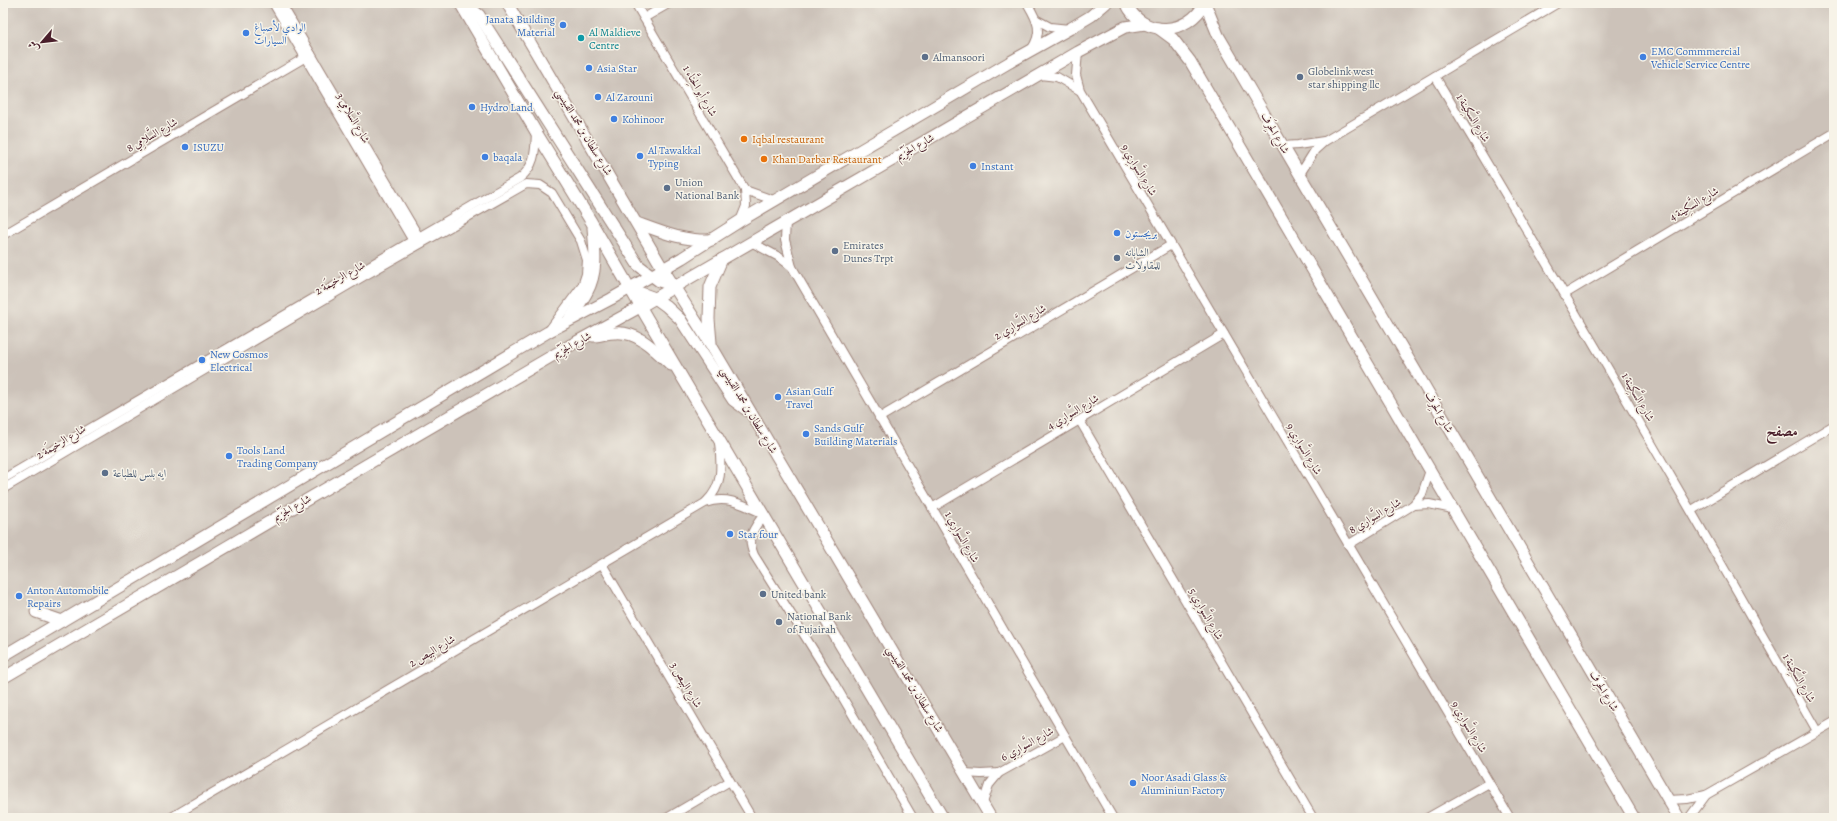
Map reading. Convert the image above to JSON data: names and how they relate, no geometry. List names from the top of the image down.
{
  "streets": {
    "street": [
      "شارع أبو الحِنَّاء 1",
      "شارع السَّلامِي 3",
      "شارع السَّكِينة 1",
      "شارع سلطان بن محمد القبيسي",
      "شارع الحِرَف",
      "شارع السَّلامِي 8",
      "شارع الجَزِّيم",
      "شارع السَّوارِي 9",
      "شارع السَّكِينة 4",
      "شارع الرخيمَة 2",
      "شارع السَّوارِي 2",
      "شارع السَّوارِي 4",
      "شارع السَّوارِي 8",
      "شارع السَّوارِي 1",
      "شارع السَّوارِي 5",
      "شارع البِيص 2",
      "شارع البِيص 3",
      "شارع السَّوارِي 6"
    ]
  },
  "crossings": [
    ["شارع السَّلامِي 3", "شارع السَّلامِي 8"],
    ["شارع السَّلامِي 3", "شارع الرخيمَة 2"],
    ["شارع السَّكِينة 1", "شارع السَّكِينة 4"],
    ["شارع سلطان بن محمد القبيسي", "شارع الجَزِّيم"],
    ["شارع سلطان بن محمد القبيسي", "شارع السَّوارِي 6"],
    ["شارع الجَزِّيم", "شارع السَّوارِي 9"],
    ["شارع الجَزِّيم", "شارع الرخيمَة 2"],
    ["شارع الجَزِّيم", "شارع السَّوارِي 1"],
    ["شارع السَّوارِي 9", "شارع السَّوارِي 2"],
    ["شارع السَّوارِي 9", "شارع السَّوارِي 4"],
    ["شارع السَّوارِي 9", "شارع السَّوارِي 8"],
    ["شارع السَّوارِي 2", "شارع السَّوارِي 1"],
    ["شارع السَّوارِي 4", "شارع السَّوارِي 1"],
    ["شارع السَّوارِي 4", "شارع السَّوارِي 5"],
    ["شارع السَّوارِي 1", "شارع السَّوارِي 6"],
    ["شارع البِيص 2", "شارع البِيص 3"]
  ],
  "districts": ["مصفح"],
  "places": [
    "Janata Building Material",
    "الوادي لأصباغ السيارات",
    "Al Maldieve Centre",
    "Almansoori",
    "EMC Commmercial Vehicle Service Centre",
    "Asia Star",
    "Globelink west star shipping llc",
    "Al Zarouni",
    "Hydro Land",
    "Kohinoor",
    "Iqbal restaurant",
    "ISUZU",
    "Al Tawakkal Typing",
    "baqala",
    "Khan Darbar Restaurant",
    "Instant",
    "Union National Bank",
    "بريجستون",
    "Emirates Dunes Trpt",
    "الشابانه للمقاولات",
    "New Cosmos Electrical",
    "Asian Gulf Travel",
    "Sands Gulf Building Materials",
    "Tools Land Trading Company",
    "ايه بلس للطباعة",
    "Star four",
    "United bank",
    "Anton Automobile Repairs",
    "National Bank of Fujairah",
    "Noor Asadi Glass & Aluminiun Factory"
  ],
  "north": "bottom left"
}
